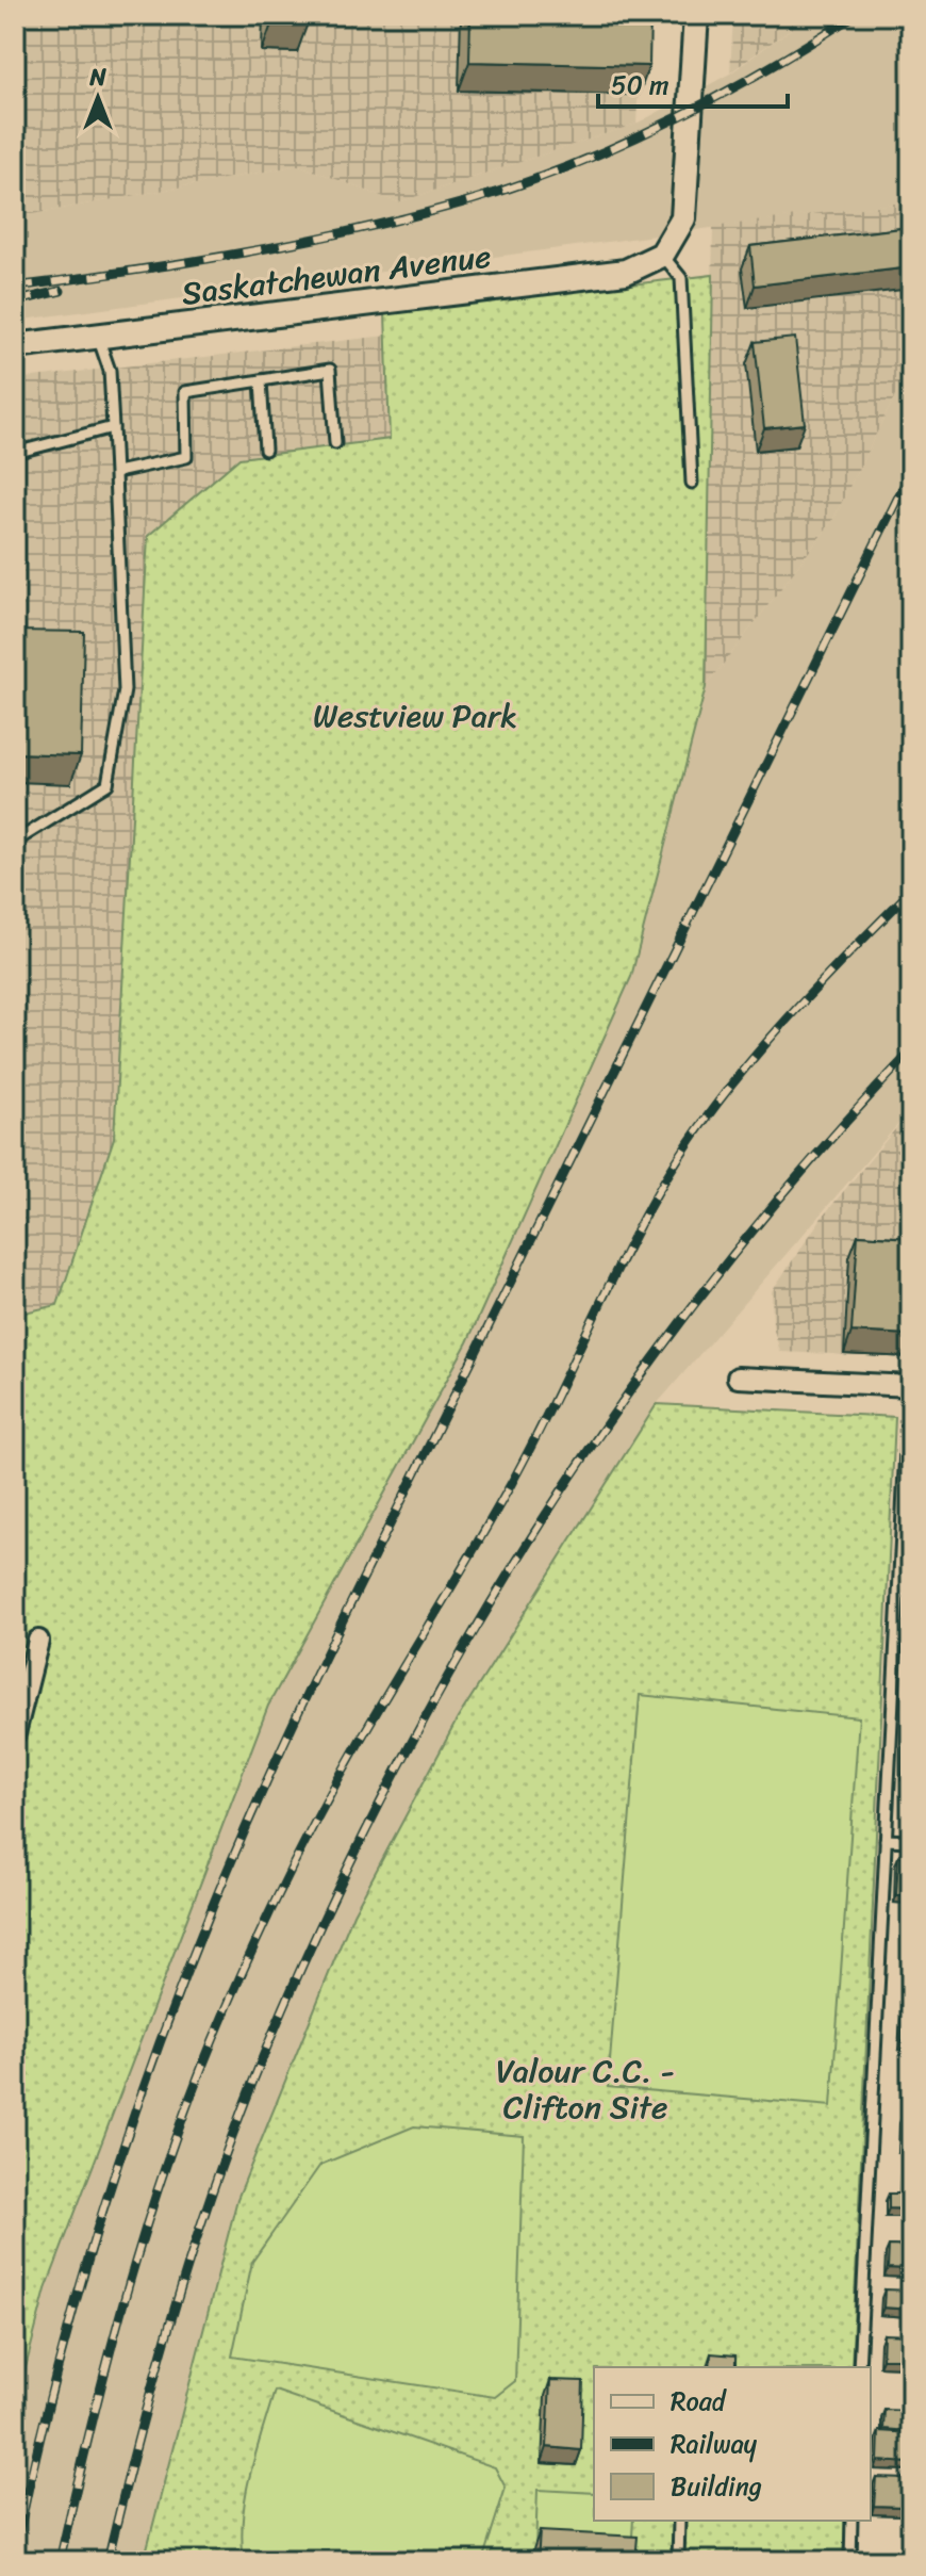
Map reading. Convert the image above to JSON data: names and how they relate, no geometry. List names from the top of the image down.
{
  "streets": {
    "street": ["Saskatchewan Avenue"]
  },
  "parks": ["Westview Park", "Valour C.C. - Clifton Site"],
  "legend": ["Road", "Railway", "Building"],
  "scale_bar": "50 m",
  "north": "top"
}
